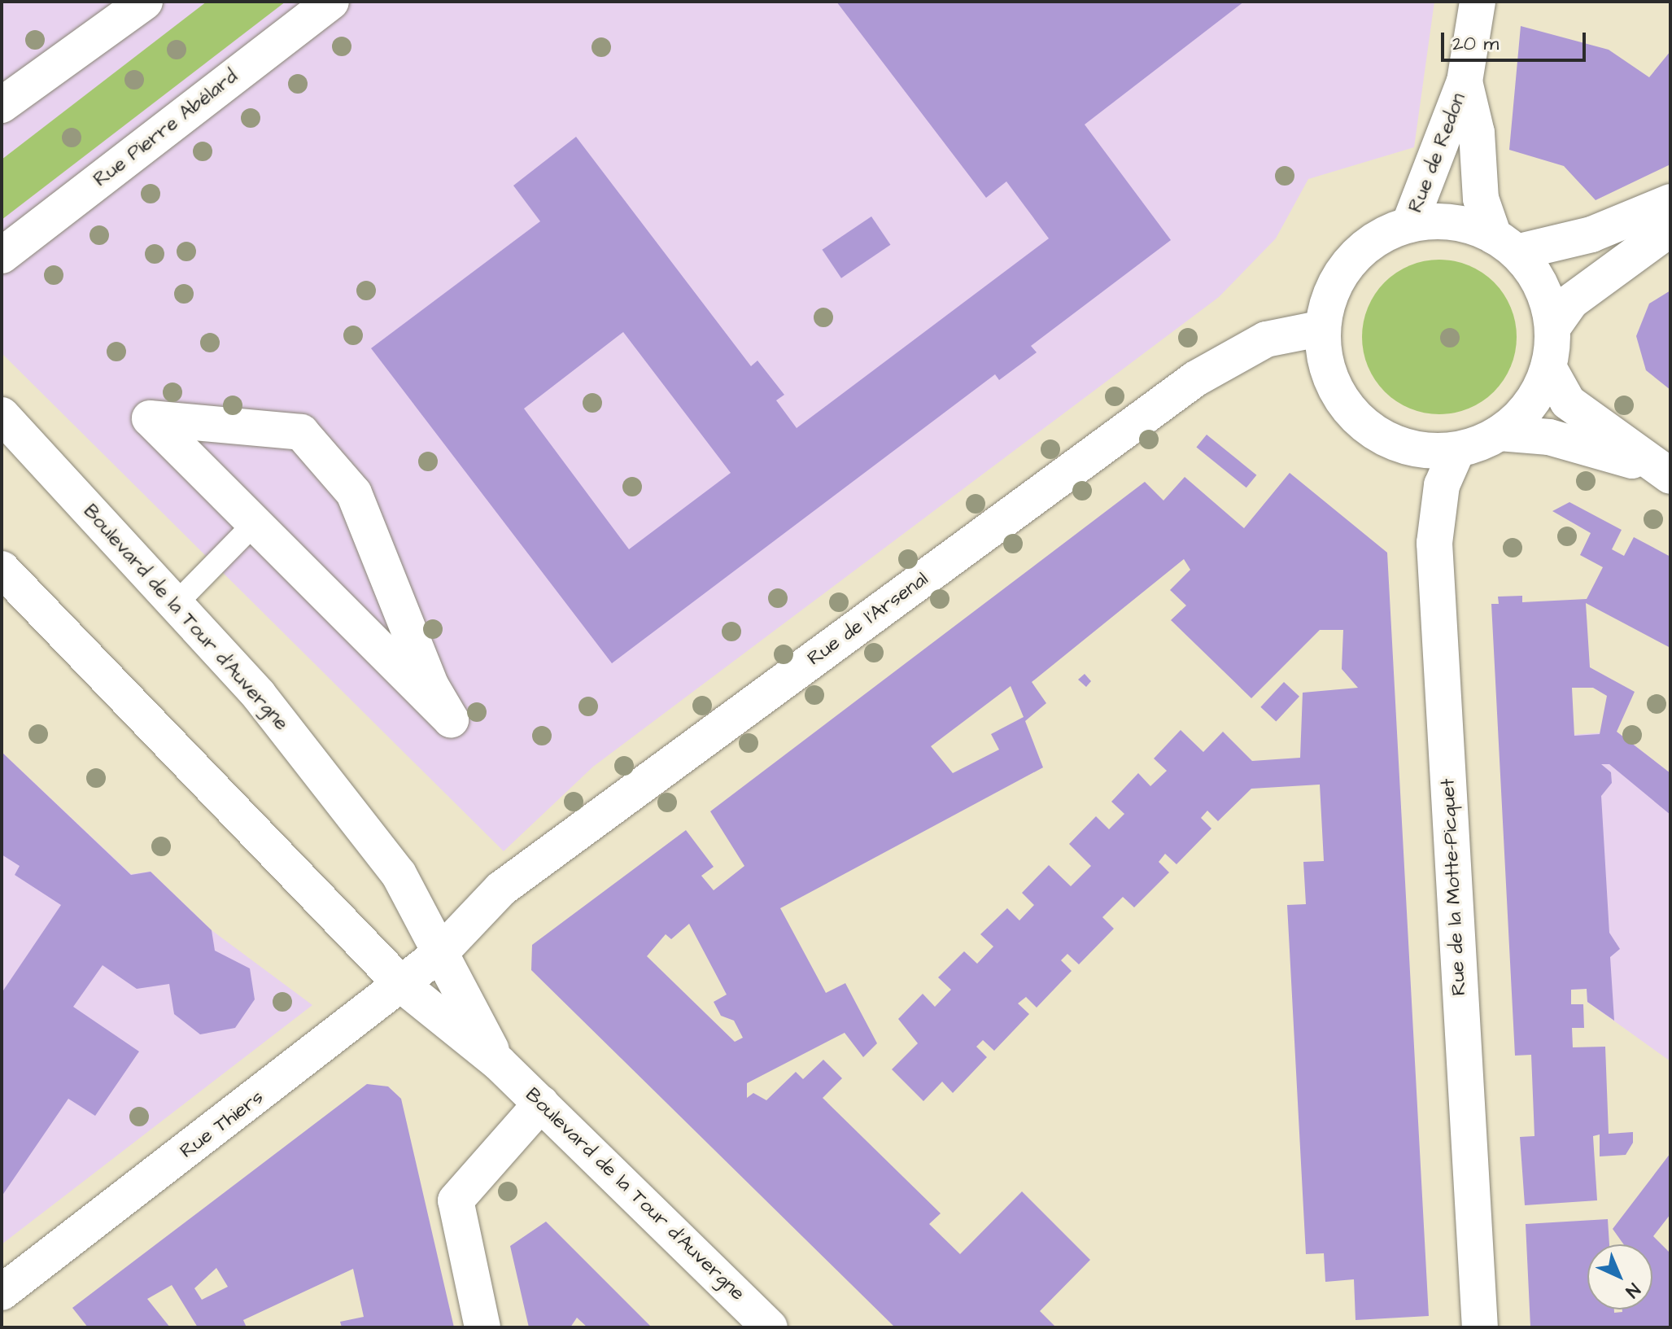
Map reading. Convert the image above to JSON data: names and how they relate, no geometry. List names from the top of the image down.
{
  "streets": {
    "street": [
      "Rue Pierre Abélard",
      "Rue de Redon",
      "Boulevard de la Tour d'Auvergne",
      "Rue de l'Arsenal",
      "Rue de la Motte-Picquet",
      "Rue Thiers"
    ]
  },
  "crossings": [
    ["Rue de Redon", "Rue de l'Arsenal"],
    ["Rue de Redon", "Rue de la Motte-Picquet"],
    ["Boulevard de la Tour d'Auvergne", "Rue de l'Arsenal"],
    ["Boulevard de la Tour d'Auvergne", "Rue Thiers"],
    ["Rue de l'Arsenal", "Rue de la Motte-Picquet"],
    ["Rue de l'Arsenal", "Rue Thiers"]
  ],
  "scale_bar": "20 m",
  "north": "bottom right"
}
